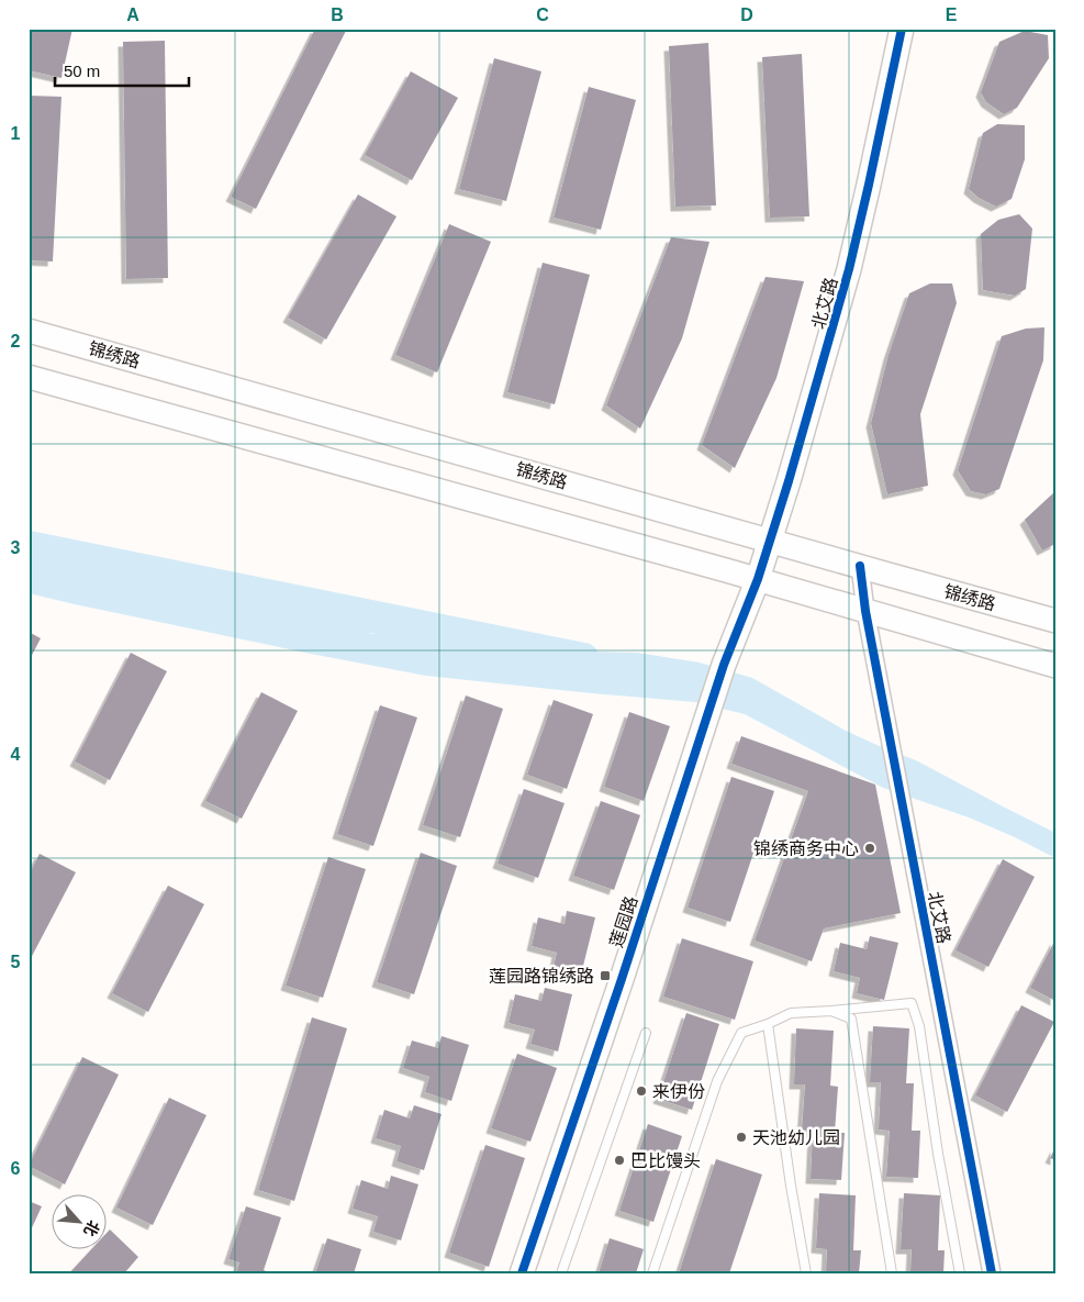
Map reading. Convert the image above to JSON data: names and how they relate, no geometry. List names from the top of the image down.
{
  "streets": {
    "main road": ["北艾路", "锦绣路", "莲园路"]
  },
  "crossings": [
    ["北艾路", "锦绣路"],
    ["北艾路", "莲园路"]
  ],
  "places": {
    "other": [
      "锦绣商务中心",
      "来伊份",
      "天池幼儿园",
      "巴比馒头"
    ],
    "transit": ["莲园路锦绣路"]
  },
  "scale_bar": "50 m",
  "north": "bottom right",
  "grid": {
    "columns": [
      "A",
      "B",
      "C",
      "D",
      "E"
    ],
    "rows": [
      "1",
      "2",
      "3",
      "4",
      "5",
      "6"
    ]
  }
}
